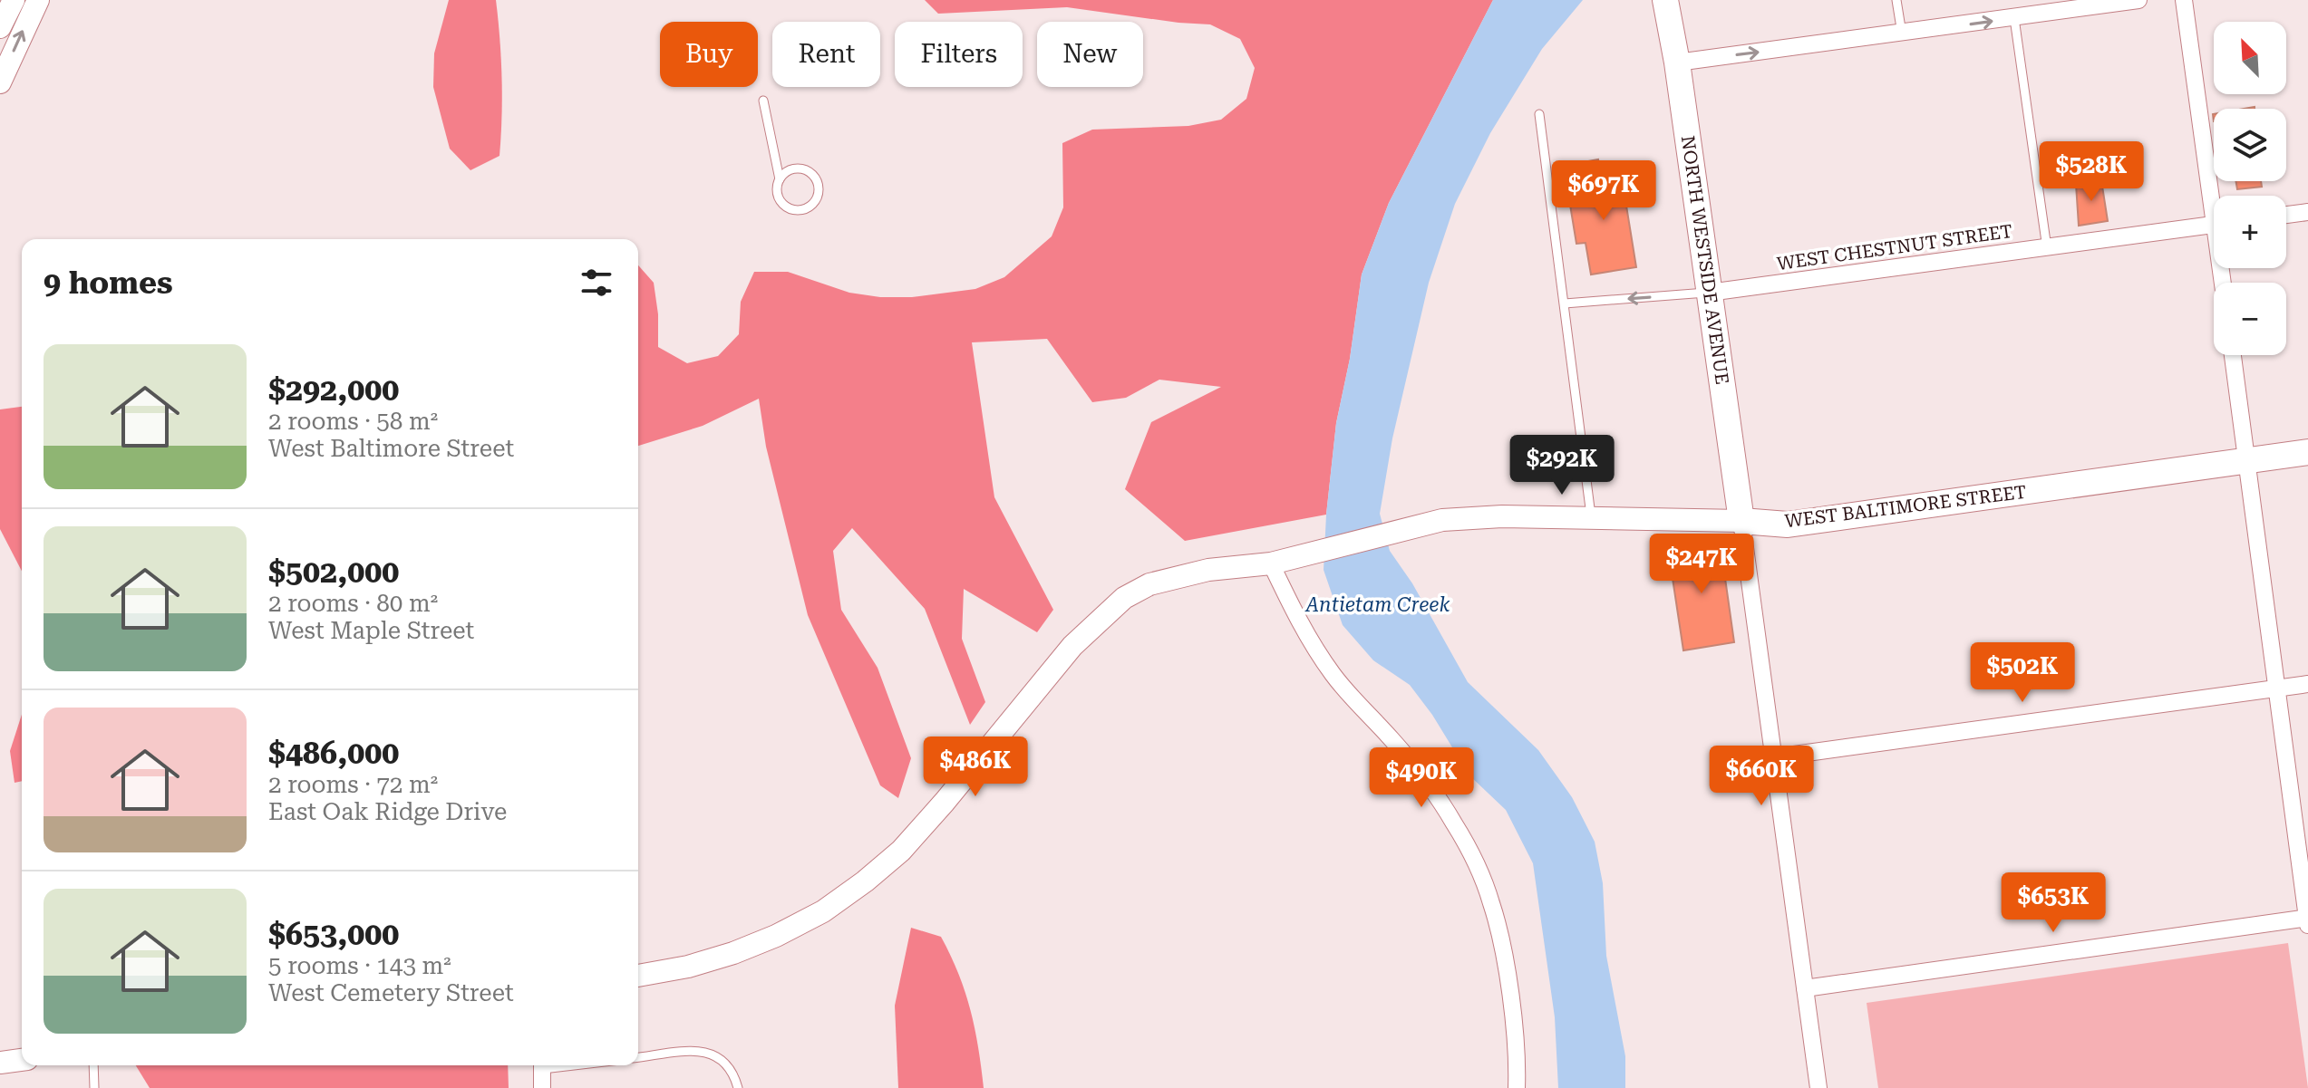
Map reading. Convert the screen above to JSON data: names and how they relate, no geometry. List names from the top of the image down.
{
  "streets": {
    "main road": ["NORTH WESTSIDE AVENUE", "WEST BALTIMORE STREET"],
    "street": ["WEST CHESTNUT STREET"]
  },
  "crossings": [
    ["WEST CHESTNUT STREET", "NORTH WESTSIDE AVENUE"],
    ["NORTH WESTSIDE AVENUE", "WEST BALTIMORE STREET"]
  ],
  "water": ["Antietam Creek"],
  "north": "top left",
  "page": {
    "map_buttons": ["+", "−"],
    "chip": [
      "Buy",
      "Rent",
      "Filters",
      "New"
    ],
    "price": [
      "$528K",
      "$697K",
      "$292K",
      "$247K",
      "$502K",
      "$486K",
      "$660K",
      "$490K",
      "$653K"
    ],
    "heading": "9 homes",
    "list": [
      {
        "name": "$292,000",
        "note": "2 rooms · 58 m² · West Baltimore Street"
      },
      {
        "name": "$502,000",
        "note": "2 rooms · 80 m² · West Maple Street"
      },
      {
        "name": "$486,000",
        "note": "2 rooms · 72 m² · East Oak Ridge Drive"
      },
      {
        "name": "$653,000",
        "note": "5 rooms · 143 m² · West Cemetery Street"
      }
    ]
  }
}
